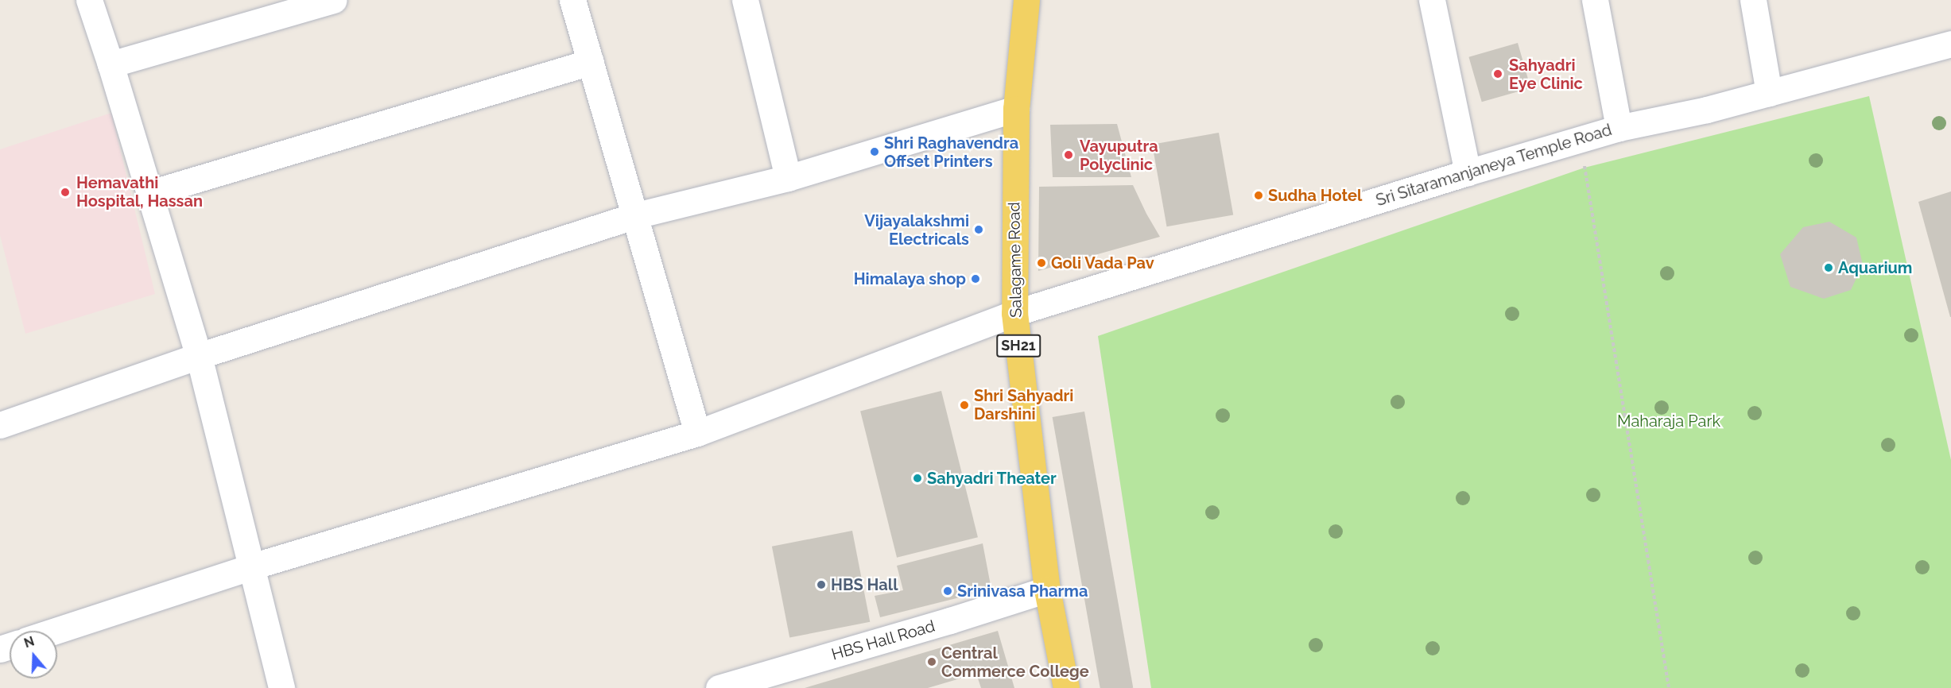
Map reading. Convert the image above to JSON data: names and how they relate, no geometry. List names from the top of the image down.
{
  "streets": {
    "main road": ["Salagame Road", "SH21"],
    "street": ["Sri Sitaramanjaneya Temple Road", "HBS Hall Road"]
  },
  "crossings": [
    ["Sri Sitaramanjaneya Temple Road", "Salagame Road"],
    ["Salagame Road", "HBS Hall Road"]
  ],
  "parks": ["Maharaja Park"],
  "places": [
    "Sahyadri Eye Clinic",
    "Shri Raghavendra Offset Printers",
    "Vayuputra Polyclinic",
    "Hemavathi Hospital, Hassan",
    "Sudha Hotel",
    "Vijayalakshmi Electricals",
    "Goli Vada Pav",
    "Aquarium",
    "Himalaya shop",
    "Shri Sahyadri Darshini",
    "Sahyadri Theater",
    "HBS Hall",
    "Srinivasa Pharma",
    "Central Commerce College"
  ],
  "north": "top"
}
